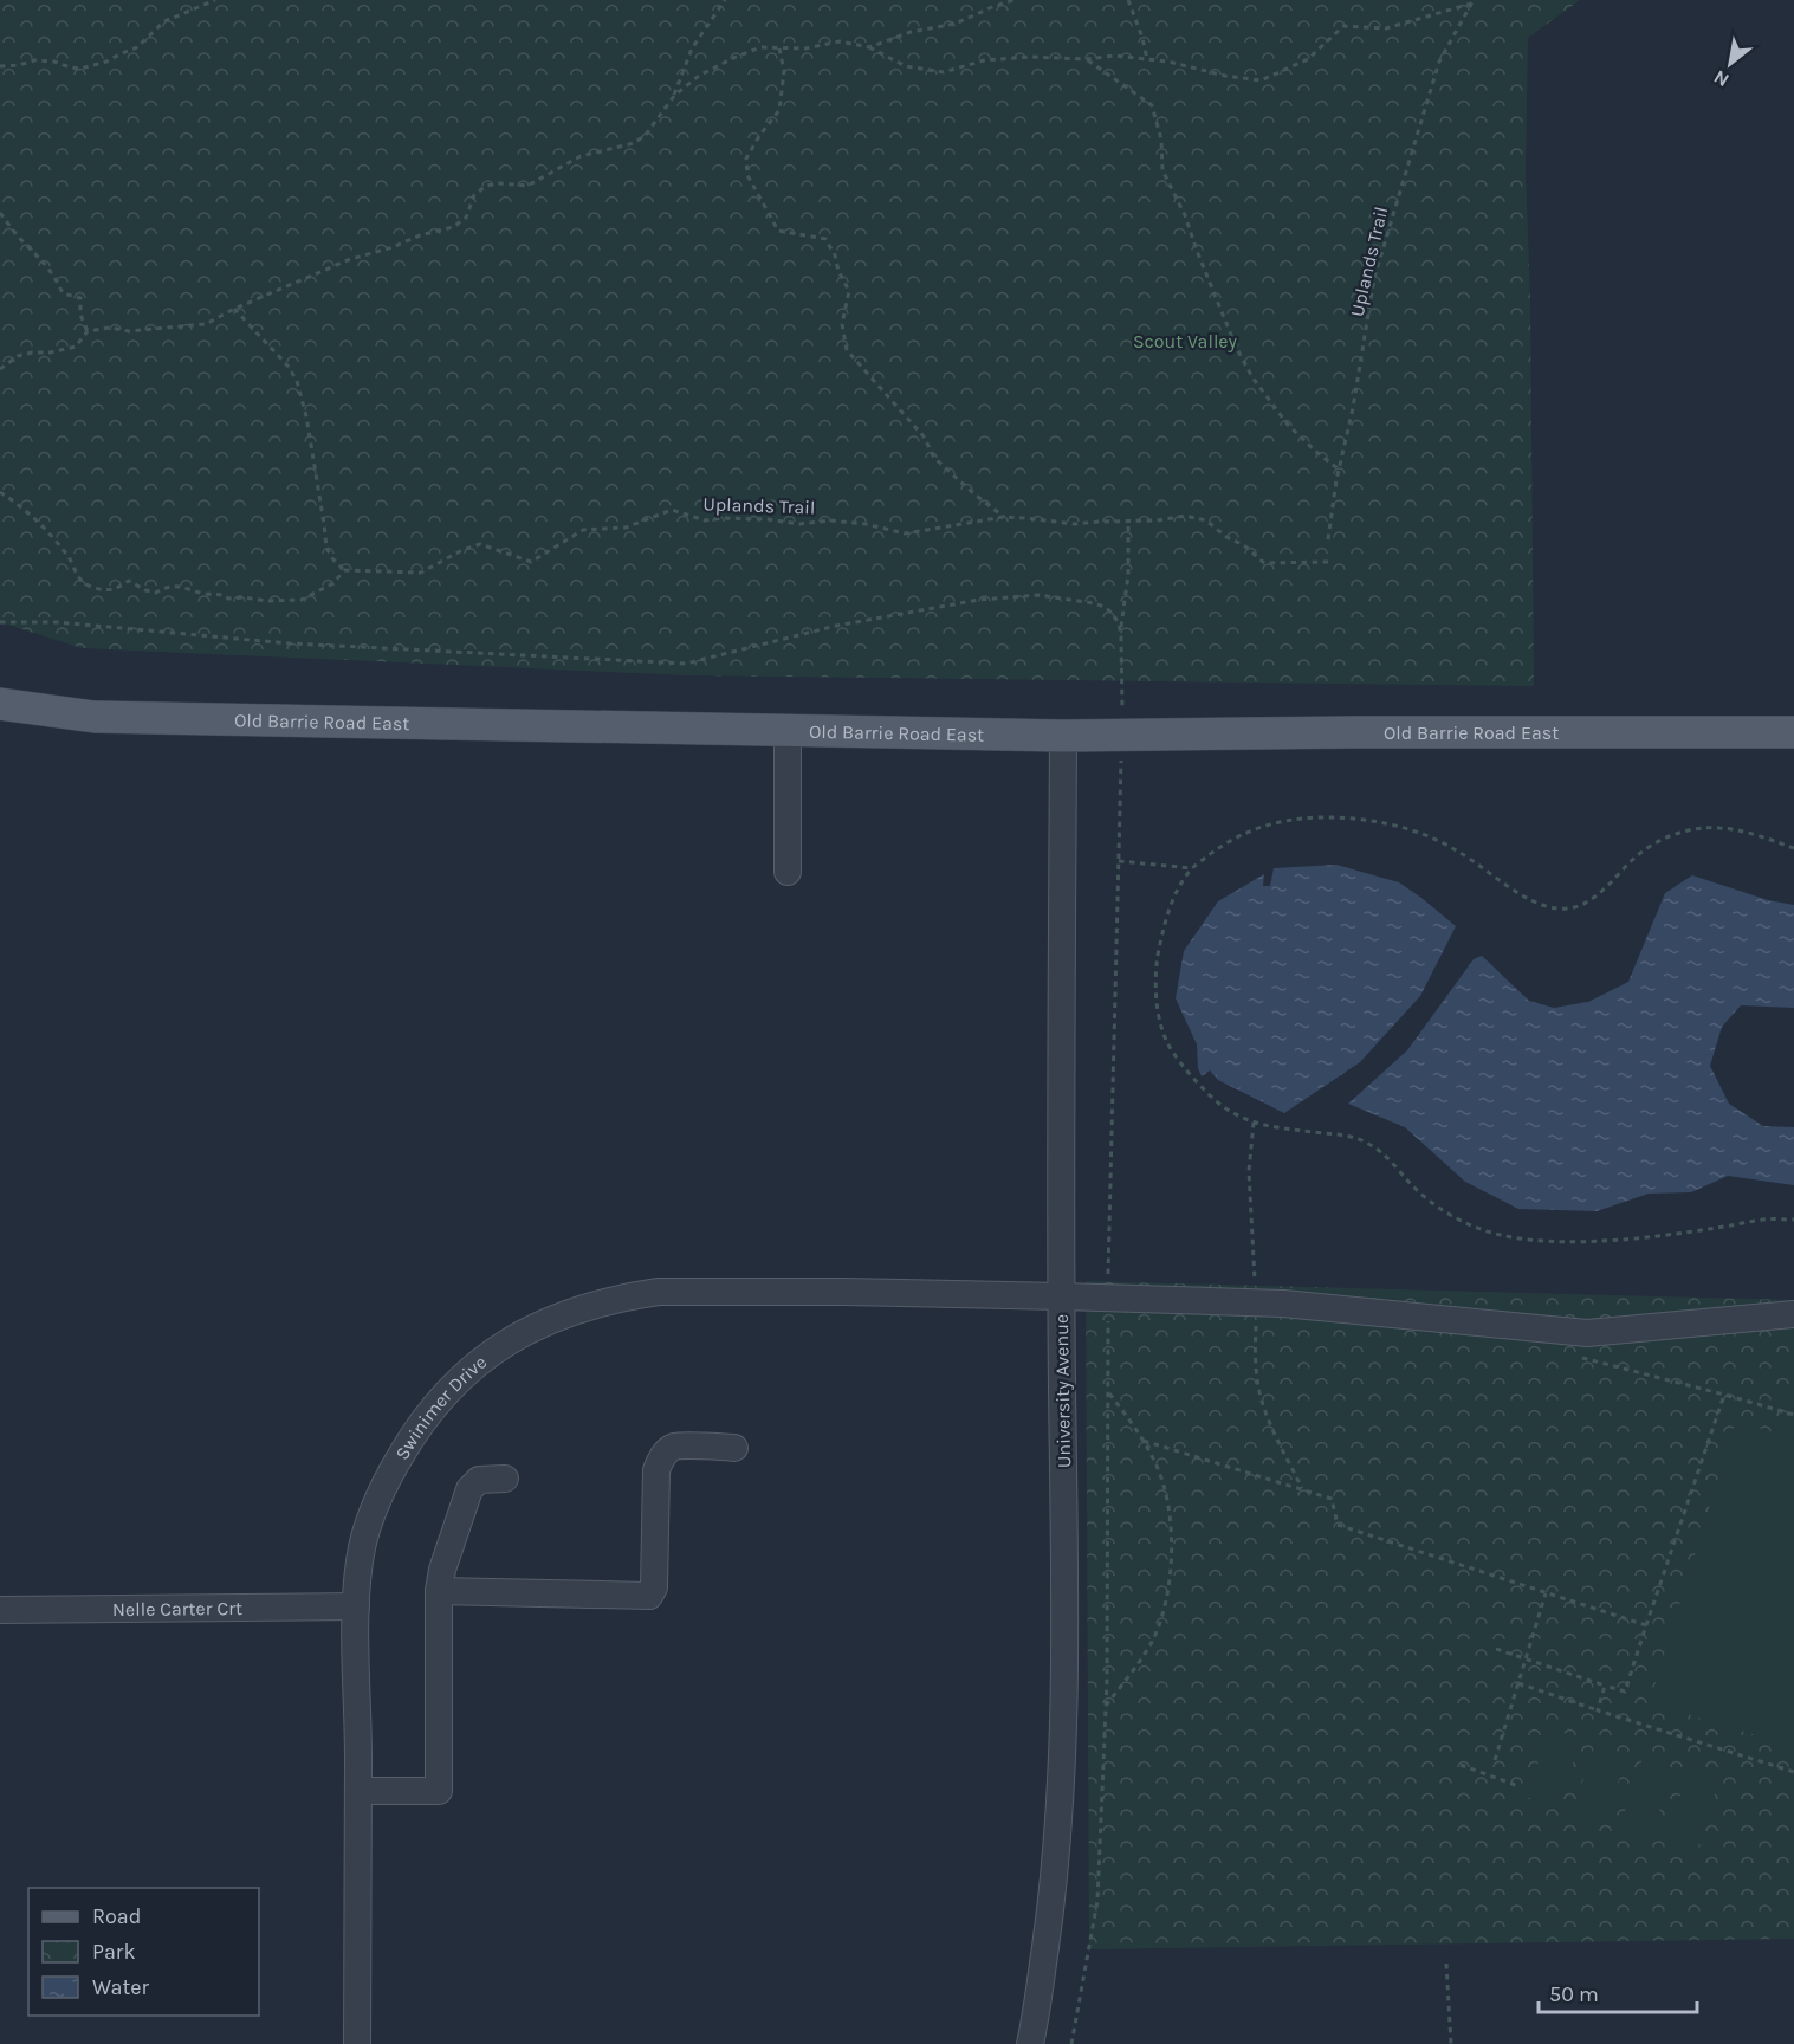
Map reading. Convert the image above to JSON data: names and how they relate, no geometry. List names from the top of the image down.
{
  "streets": {
    "main road": ["Old Barrie Road East"],
    "street": ["University Avenue", "Swinimer Drive", "Nelle Carter Crt"],
    "path": ["Uplands Trail"]
  },
  "crossings": [
    ["Old Barrie Road East", "University Avenue"],
    ["University Avenue", "Swinimer Drive"],
    ["Swinimer Drive", "Nelle Carter Crt"]
  ],
  "parks": ["Scout Valley"],
  "legend": ["Road", "Park", "Water"],
  "scale_bar": "50 m",
  "north": "bottom left"
}
